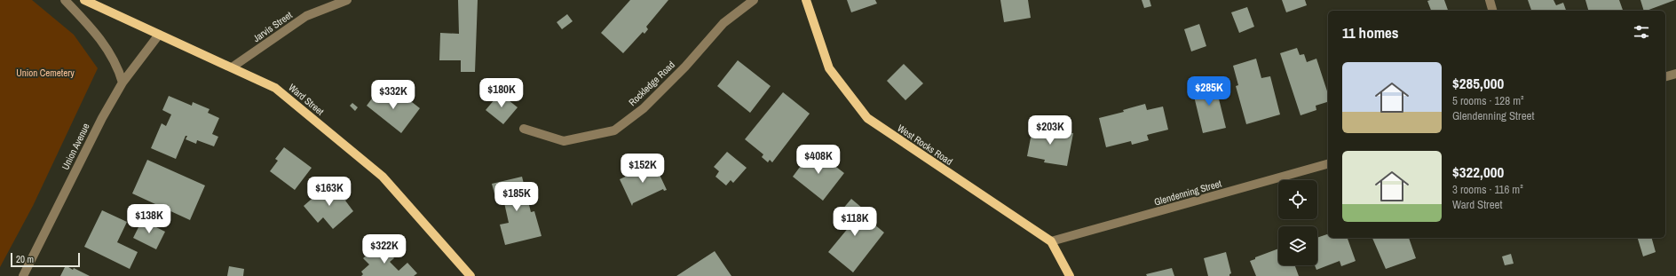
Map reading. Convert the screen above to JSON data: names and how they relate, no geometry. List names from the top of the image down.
{
  "streets": {
    "main road": ["Ward Street", "West Rocks Road"],
    "street": [
      "Jarvis Street",
      "Rockledge Road",
      "Union Avenue",
      "Glendenning Street"
    ]
  },
  "crossings": [
    ["Jarvis Street", "Ward Street"],
    ["Ward Street", "Union Avenue"],
    ["West Rocks Road", "Glendenning Street"]
  ],
  "parks": ["Union Cemetery"],
  "scale_bar": "20 m",
  "page": {
    "heading": "11 homes",
    "list": [
      {
        "name": "$285,000",
        "note": "5 rooms · 128 m² · Glendenning Street"
      },
      {
        "name": "$322,000",
        "note": "3 rooms · 116 m² · Ward Street"
      }
    ],
    "price": [
      "$285K",
      "$180K",
      "$332K",
      "$203K",
      "$408K",
      "$152K",
      "$163K",
      "$185K",
      "$138K",
      "$118K",
      "$322K"
    ],
    "scale": "20 m"
  }
}
